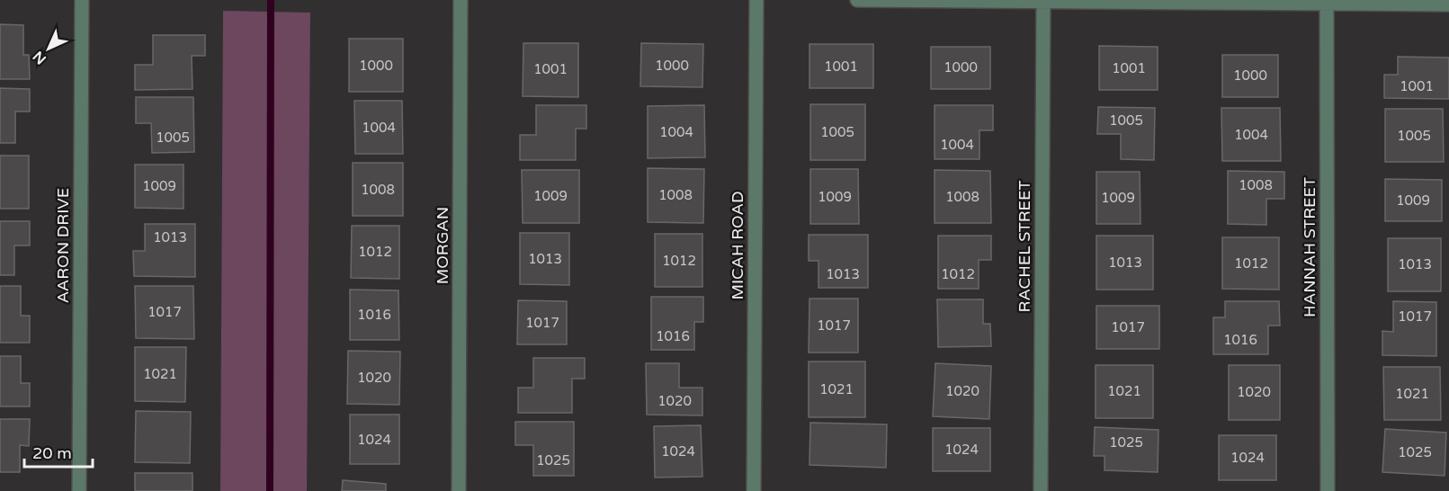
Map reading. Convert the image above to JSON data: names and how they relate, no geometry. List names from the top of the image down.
{
  "streets": {
    "street": [
      "AARON DRIVE",
      "MORGAN",
      "MICAH ROAD",
      "RACHEL STREET",
      "HANNAH STREET"
    ]
  },
  "house_numbers": [
    "1000",
    "1000",
    "1001",
    "1000",
    "1001",
    "1001",
    "1000",
    "1001",
    "1005",
    "1004",
    "1004",
    "1005",
    "1004",
    "1005",
    "1005",
    "1004",
    "1008",
    "1009",
    "1008",
    "1008",
    "1009",
    "1009",
    "1008",
    "1009",
    "1009",
    "1013",
    "1012",
    "1013",
    "1012",
    "1013",
    "1012",
    "1013",
    "1013",
    "1012",
    "1017",
    "1016",
    "1017",
    "1017",
    "1017",
    "1017",
    "1016",
    "1016",
    "1021",
    "1020",
    "1021",
    "1020",
    "1021",
    "1020",
    "1021",
    "1020",
    "1024",
    "1025",
    "1024",
    "1024",
    "1025",
    "1024",
    "1025"
  ],
  "scale_bar": "20 m",
  "north": "bottom left"
}
